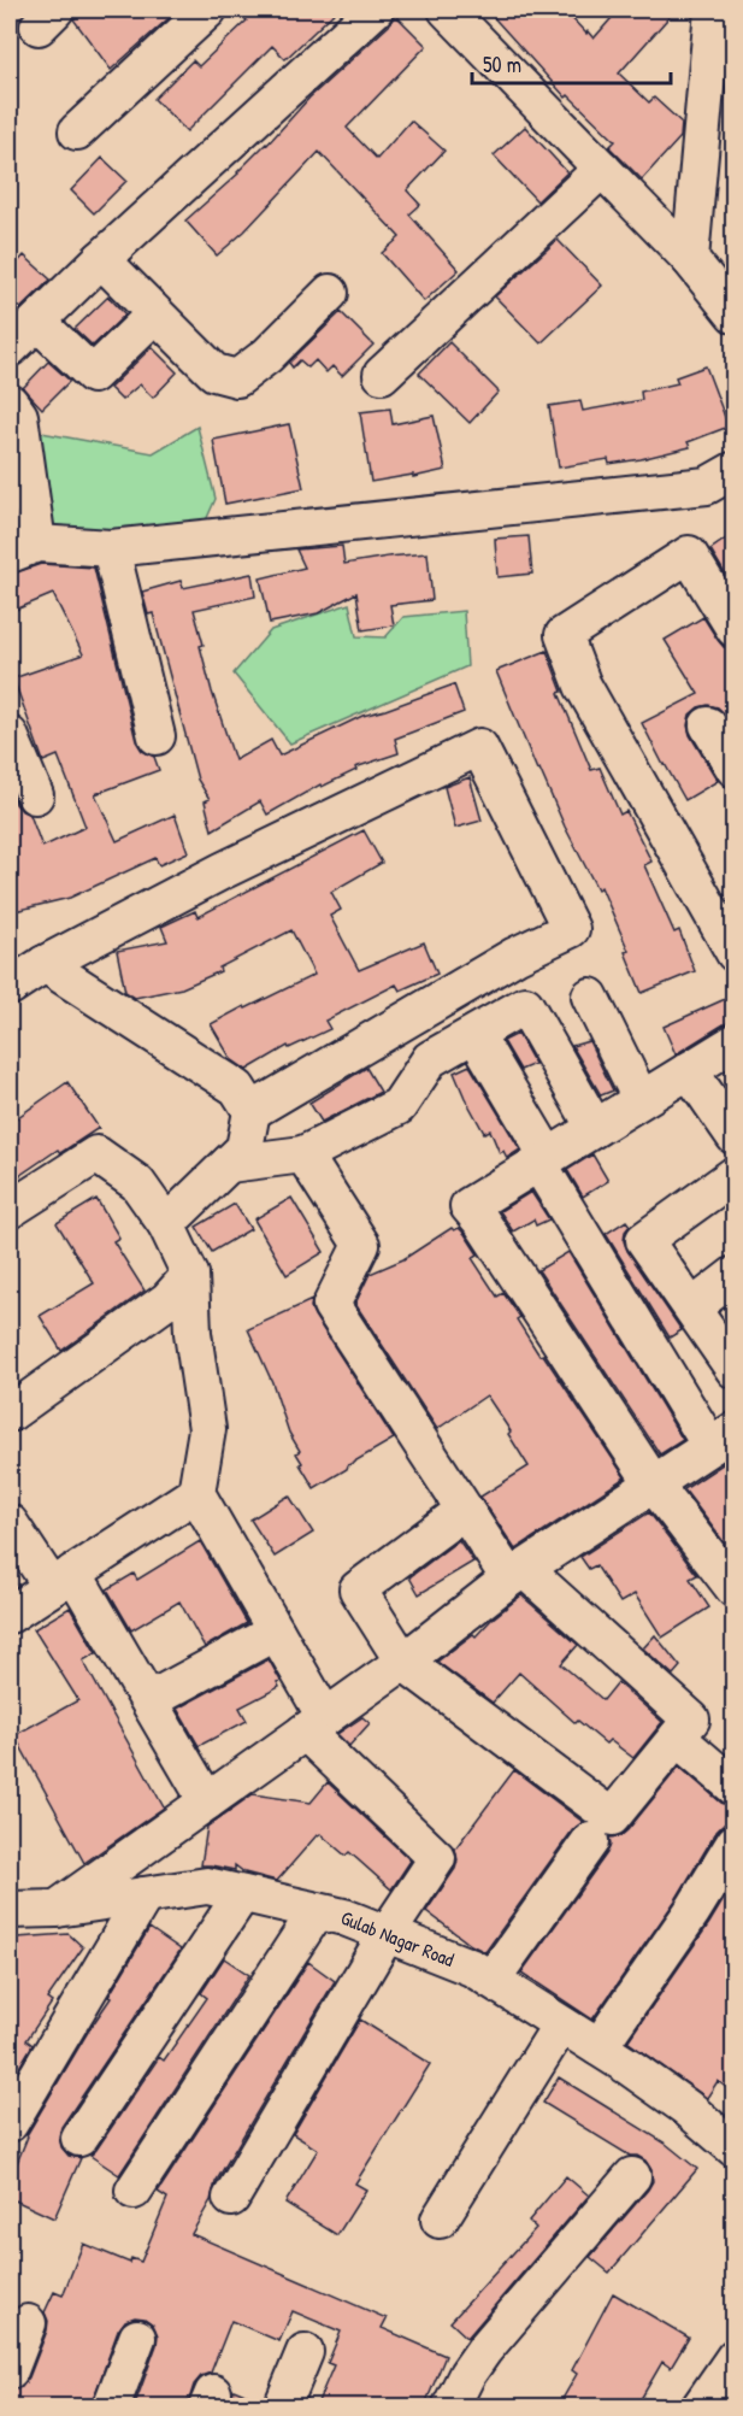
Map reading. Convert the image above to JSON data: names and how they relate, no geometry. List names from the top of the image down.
{
  "streets": {
    "street": ["Gulab Nagar Road"]
  },
  "scale_bar": "50 m"
}
